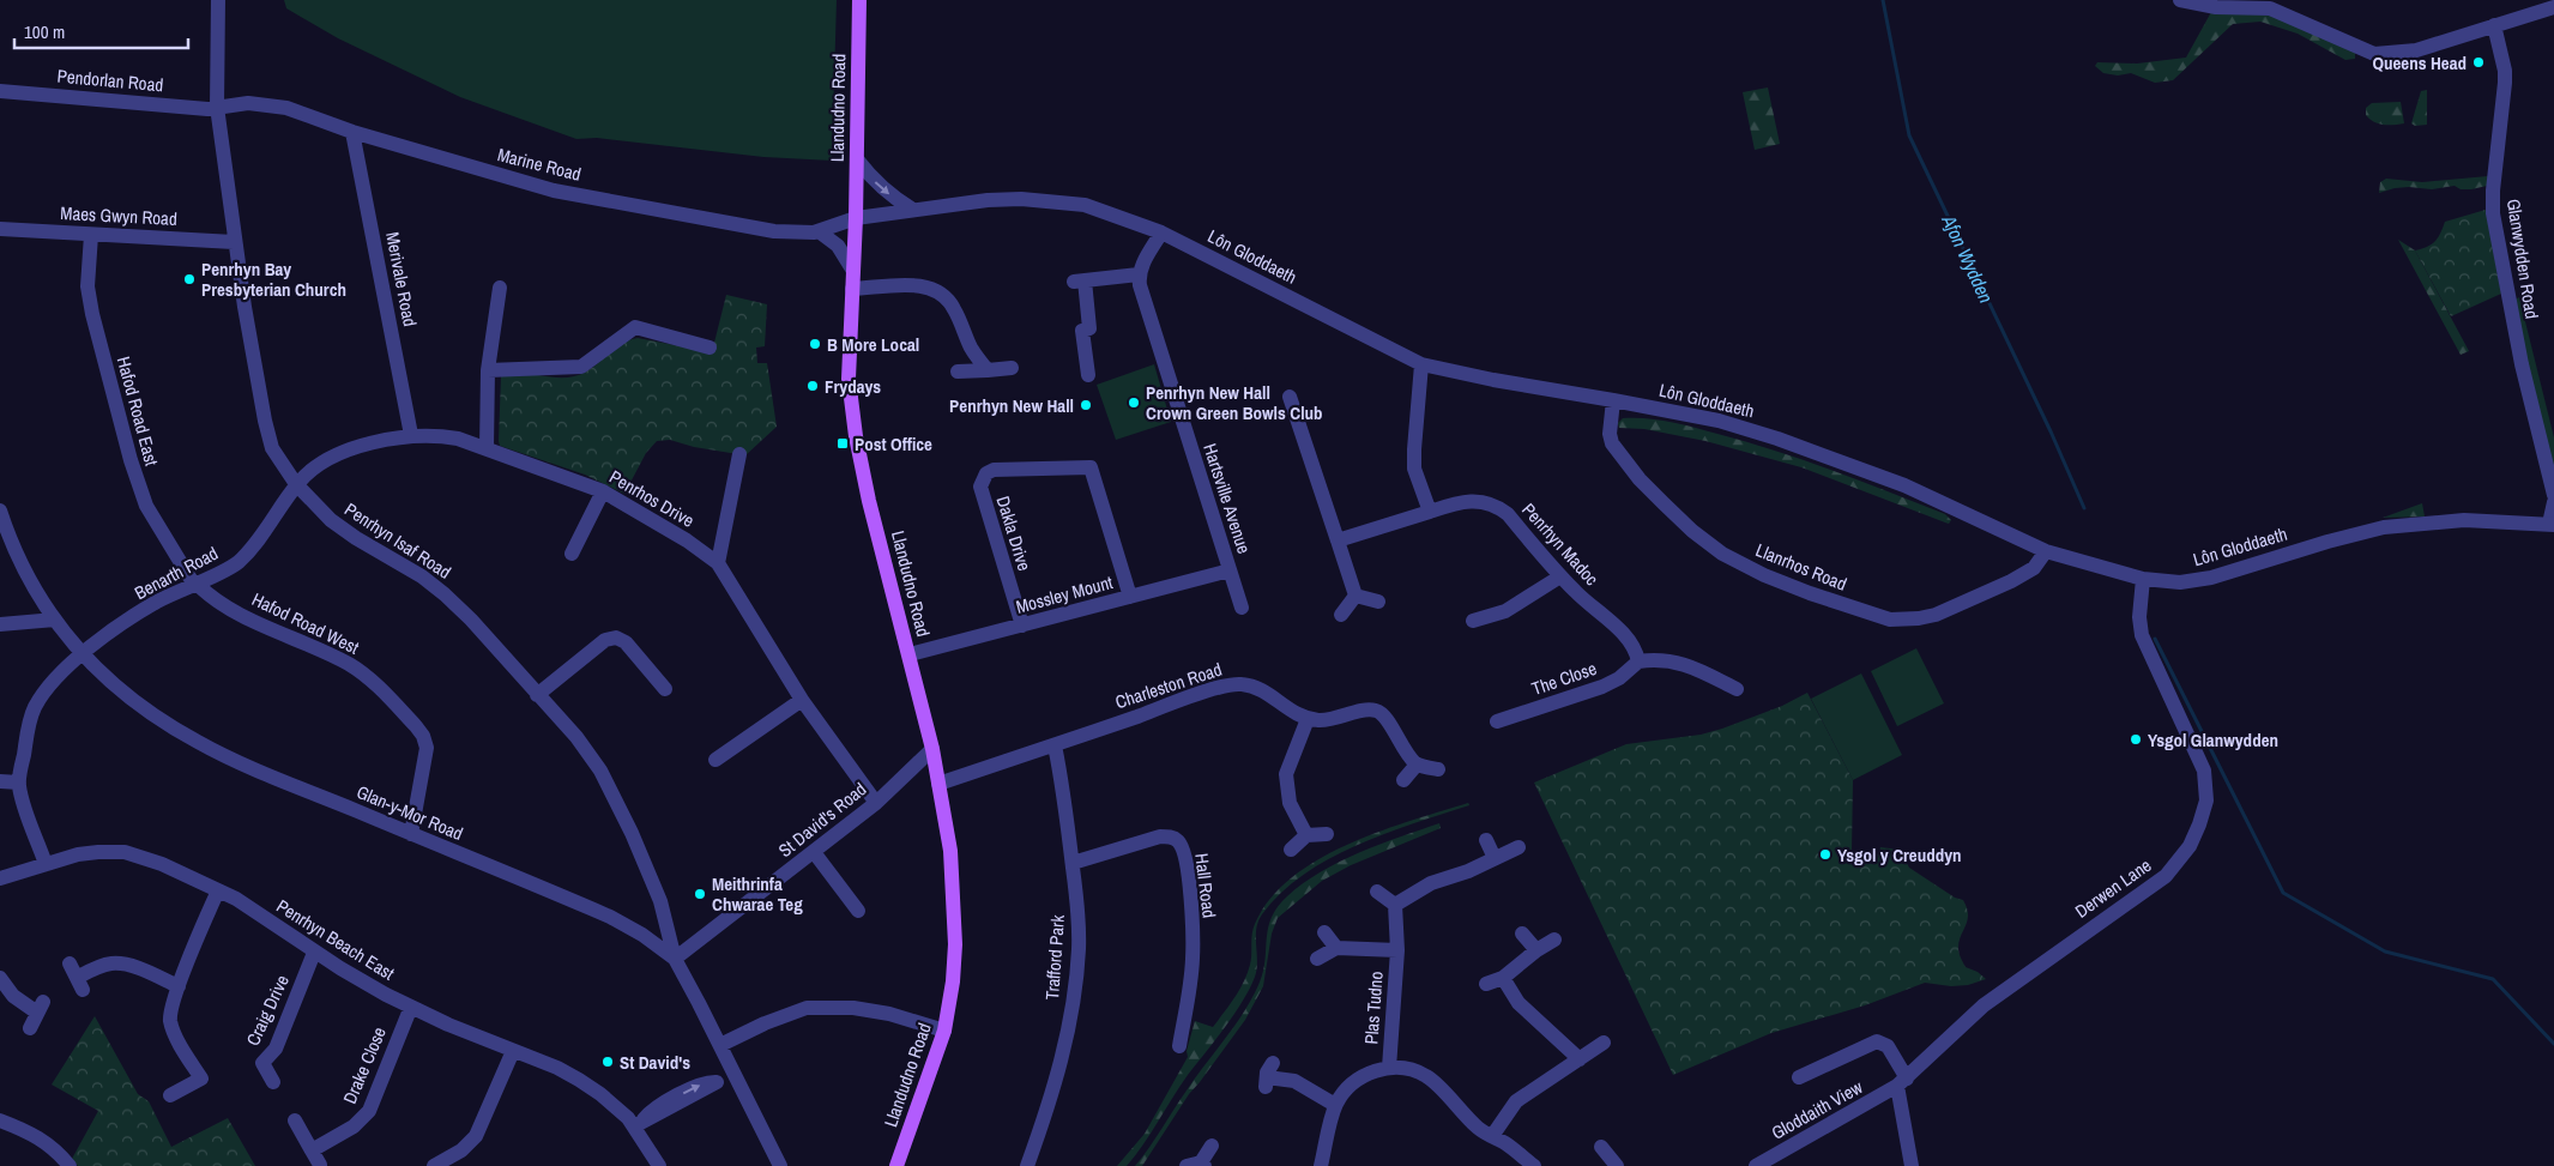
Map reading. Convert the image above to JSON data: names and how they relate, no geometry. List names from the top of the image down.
{
  "streets": {
    "main road": ["Llandudno Road"],
    "street": [
      "Pendorlan Road",
      "Marine Road",
      "Maes Gwyn Road",
      "Lôn Gloddaeth",
      "Glanwydden Road",
      "Merivale Road",
      "Hafod Road East",
      "Penrhos Drive",
      "Hartsville Avenue",
      "Dakla Drive",
      "Penrhyn Isaf Road",
      "Penrhyn Madoc",
      "Llanrhos Road",
      "Benarth Road",
      "Mossley Mount",
      "Hafod Road West",
      "The Close",
      "Charleston Road",
      "Glan-y-Mor Road",
      "St David's Road",
      "Hall Road",
      "Derwen Lane",
      "Penrhyn Beach East",
      "Trafford Park",
      "Plas Tudno",
      "Craig Drive",
      "Drake Close",
      "Gloddaith View"
    ]
  },
  "crossings": [
    ["Pendorlan Road", "Marine Road"],
    ["Pendorlan Road", "Penrhyn Isaf Road"],
    ["Llandudno Road", "Marine Road"],
    ["Llandudno Road", "Lôn Gloddaeth"],
    ["Llandudno Road", "Mossley Mount"],
    ["Llandudno Road", "Charleston Road"],
    ["Llandudno Road", "St David's Road"],
    ["Marine Road", "Lôn Gloddaeth"],
    ["Marine Road", "Merivale Road"],
    ["Marine Road", "Penrhyn Isaf Road"],
    ["Maes Gwyn Road", "Hafod Road East"],
    ["Maes Gwyn Road", "Penrhyn Isaf Road"],
    ["Lôn Gloddaeth", "Llanrhos Road"],
    ["Lôn Gloddaeth", "Derwen Lane"],
    ["Merivale Road", "Penrhos Drive"],
    ["Hafod Road East", "Benarth Road"],
    ["Hafod Road East", "Hafod Road West"],
    ["Penrhos Drive", "Penrhyn Isaf Road"],
    ["Penrhos Drive", "Benarth Road"],
    ["Penrhos Drive", "St David's Road"],
    ["Hartsville Avenue", "Mossley Mount"],
    ["Dakla Drive", "Mossley Mount"],
    ["Penrhyn Isaf Road", "Benarth Road"],
    ["Penrhyn Isaf Road", "Glan-y-Mor Road"],
    ["Penrhyn Isaf Road", "St David's Road"],
    ["Penrhyn Madoc", "The Close"],
    ["Benarth Road", "Hafod Road West"],
    ["Benarth Road", "Glan-y-Mor Road"],
    ["Hafod Road West", "Glan-y-Mor Road"],
    ["Charleston Road", "Trafford Park"],
    ["Glan-y-Mor Road", "St David's Road"],
    ["Hall Road", "Trafford Park"],
    ["Derwen Lane", "Gloddaith View"],
    ["Penrhyn Beach East", "Craig Drive"],
    ["Penrhyn Beach East", "Drake Close"]
  ],
  "water": ["Afon Wydden"],
  "places": {
    "other": [
      "Queens Head",
      "Penrhyn Bay Presbyterian Church",
      "B More Local",
      "Frydays",
      "Penrhyn New Hall Crown Green Bowls Club",
      "Penrhyn New Hall",
      "Ysgol Glanwydden",
      "Ysgol y Creuddyn",
      "Meithrinfa Chwarae Teg",
      "St David's"
    ],
    "transit": ["Post Office"]
  },
  "scale_bar": "100 m"
}
